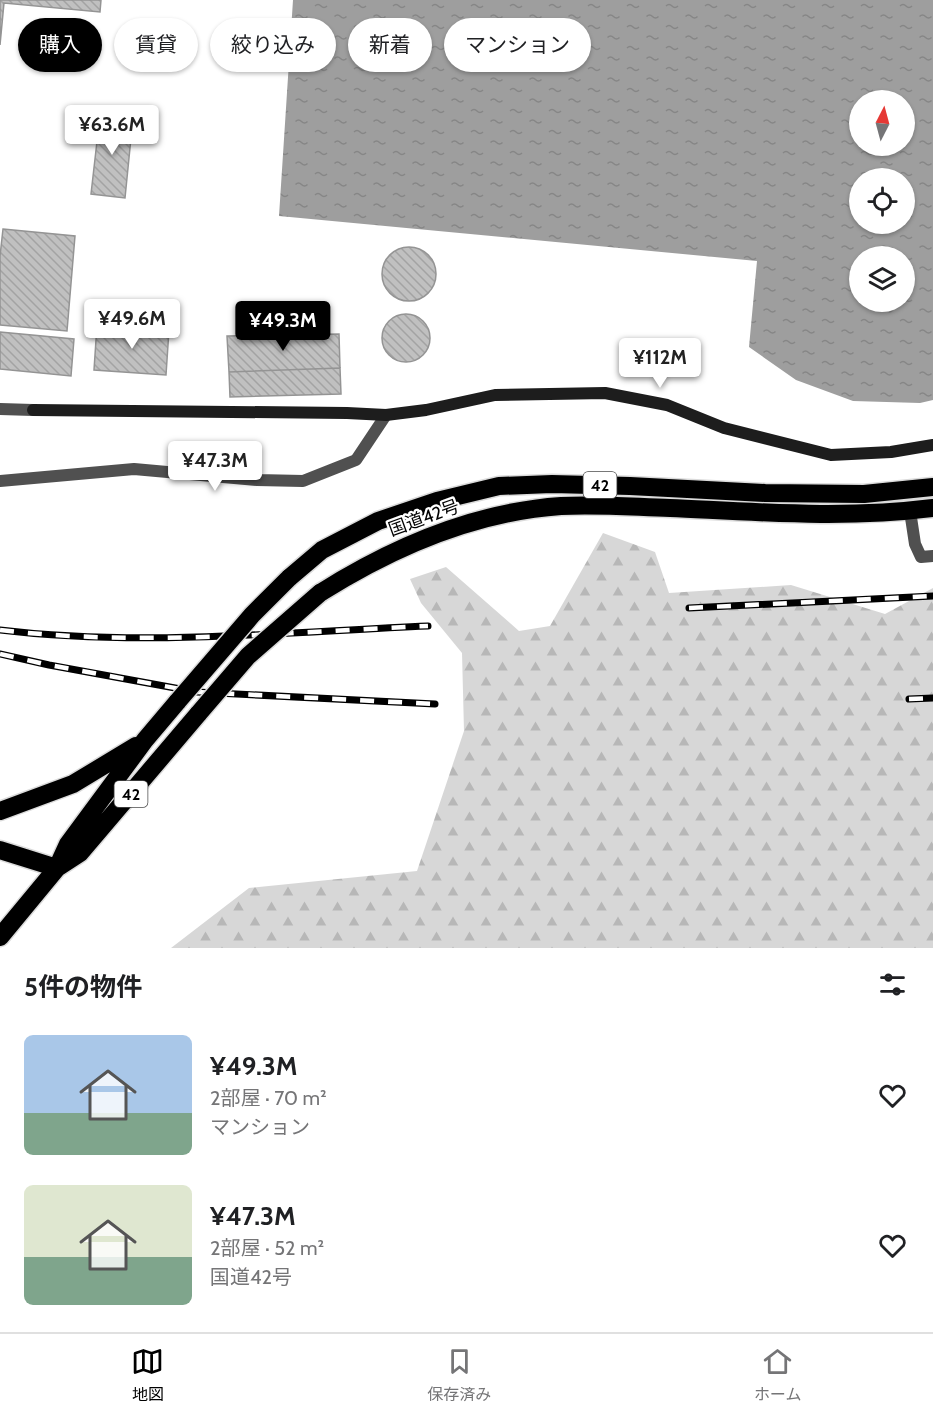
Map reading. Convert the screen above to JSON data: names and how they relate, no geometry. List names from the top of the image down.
{
  "streets": {
    "highway": ["42", "国道42号"]
  },
  "crossings": [
    ["42", "国道42号"]
  ],
  "north": "top",
  "page": {
    "chip": [
      "購入",
      "賃貸",
      "絞り込み",
      "新着",
      "マンション"
    ],
    "price": [
      "¥63.6M",
      "¥49.6M",
      "¥49.3M",
      "¥112M",
      "¥47.3M"
    ],
    "heading": "5件の物件",
    "list": [
      {
        "name": "¥49.3M",
        "note": "2部屋 · 70 m² · マンション"
      },
      {
        "name": "¥47.3M",
        "note": "2部屋 · 52 m² · 国道42号"
      }
    ],
    "tabs": ["地図", "保存済み", "ホーム"]
  }
}
